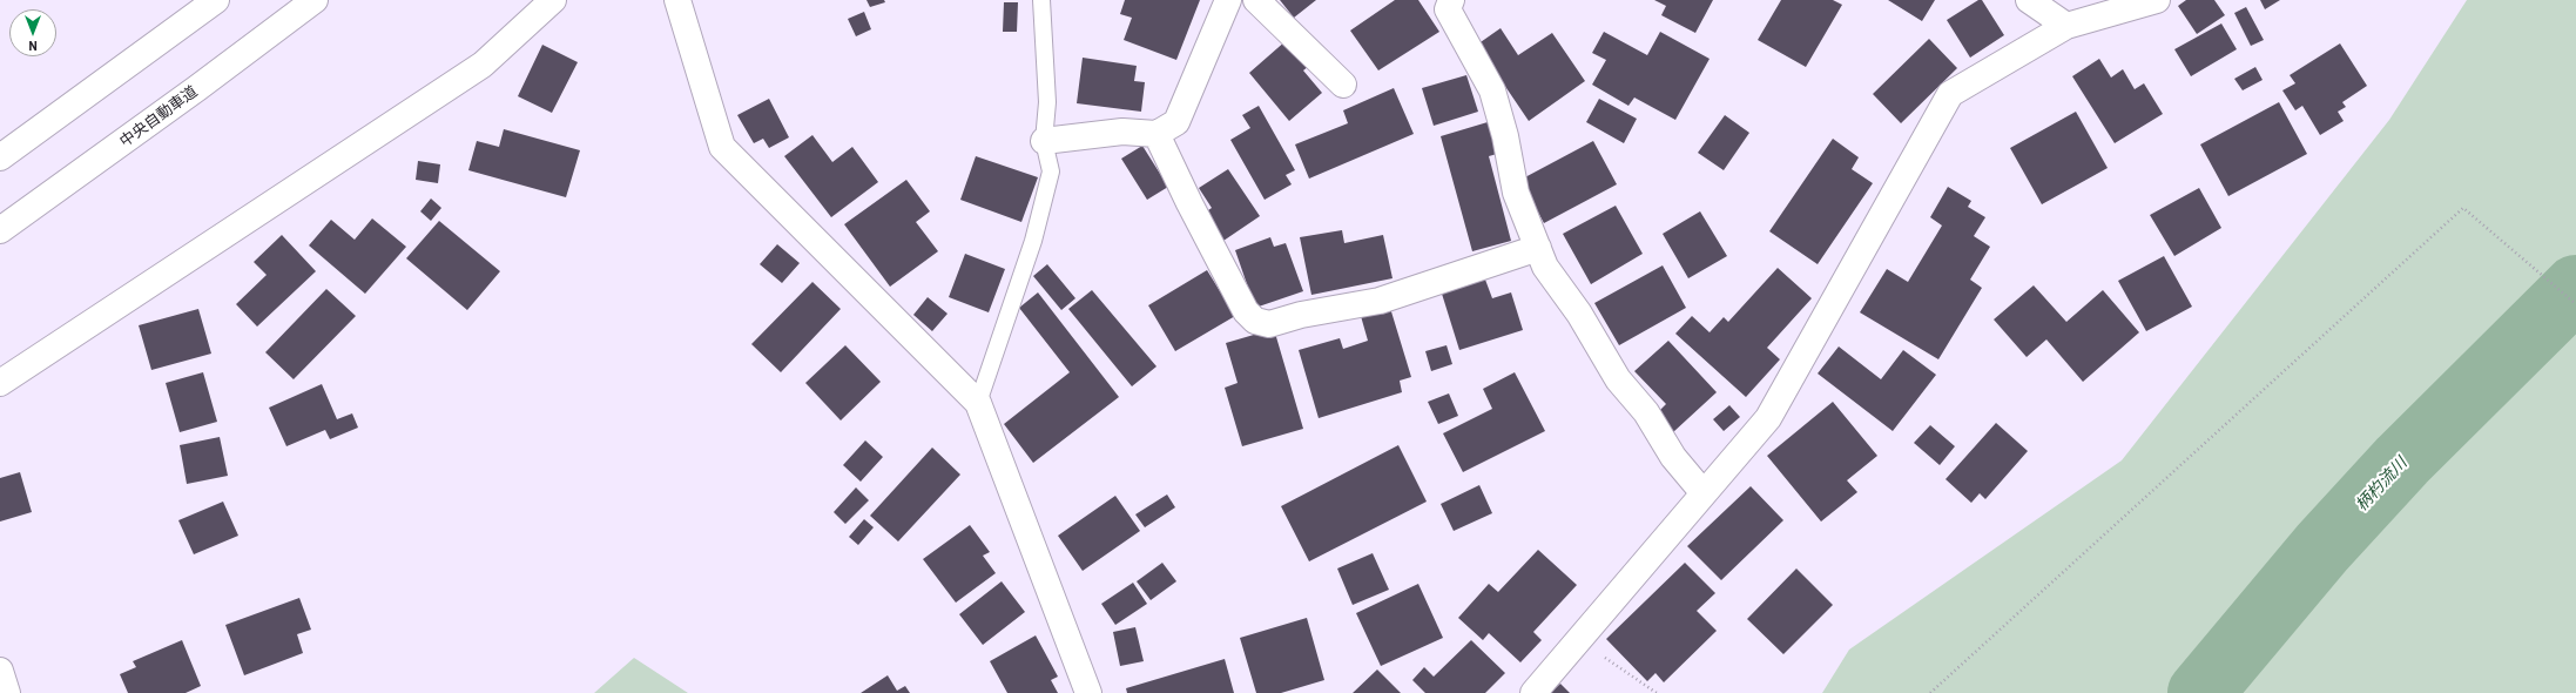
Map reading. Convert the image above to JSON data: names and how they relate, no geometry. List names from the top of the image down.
{
  "streets": {
    "main road": ["中央自動車道"]
  },
  "water": ["柄杓流川"],
  "north": "bottom"
}
